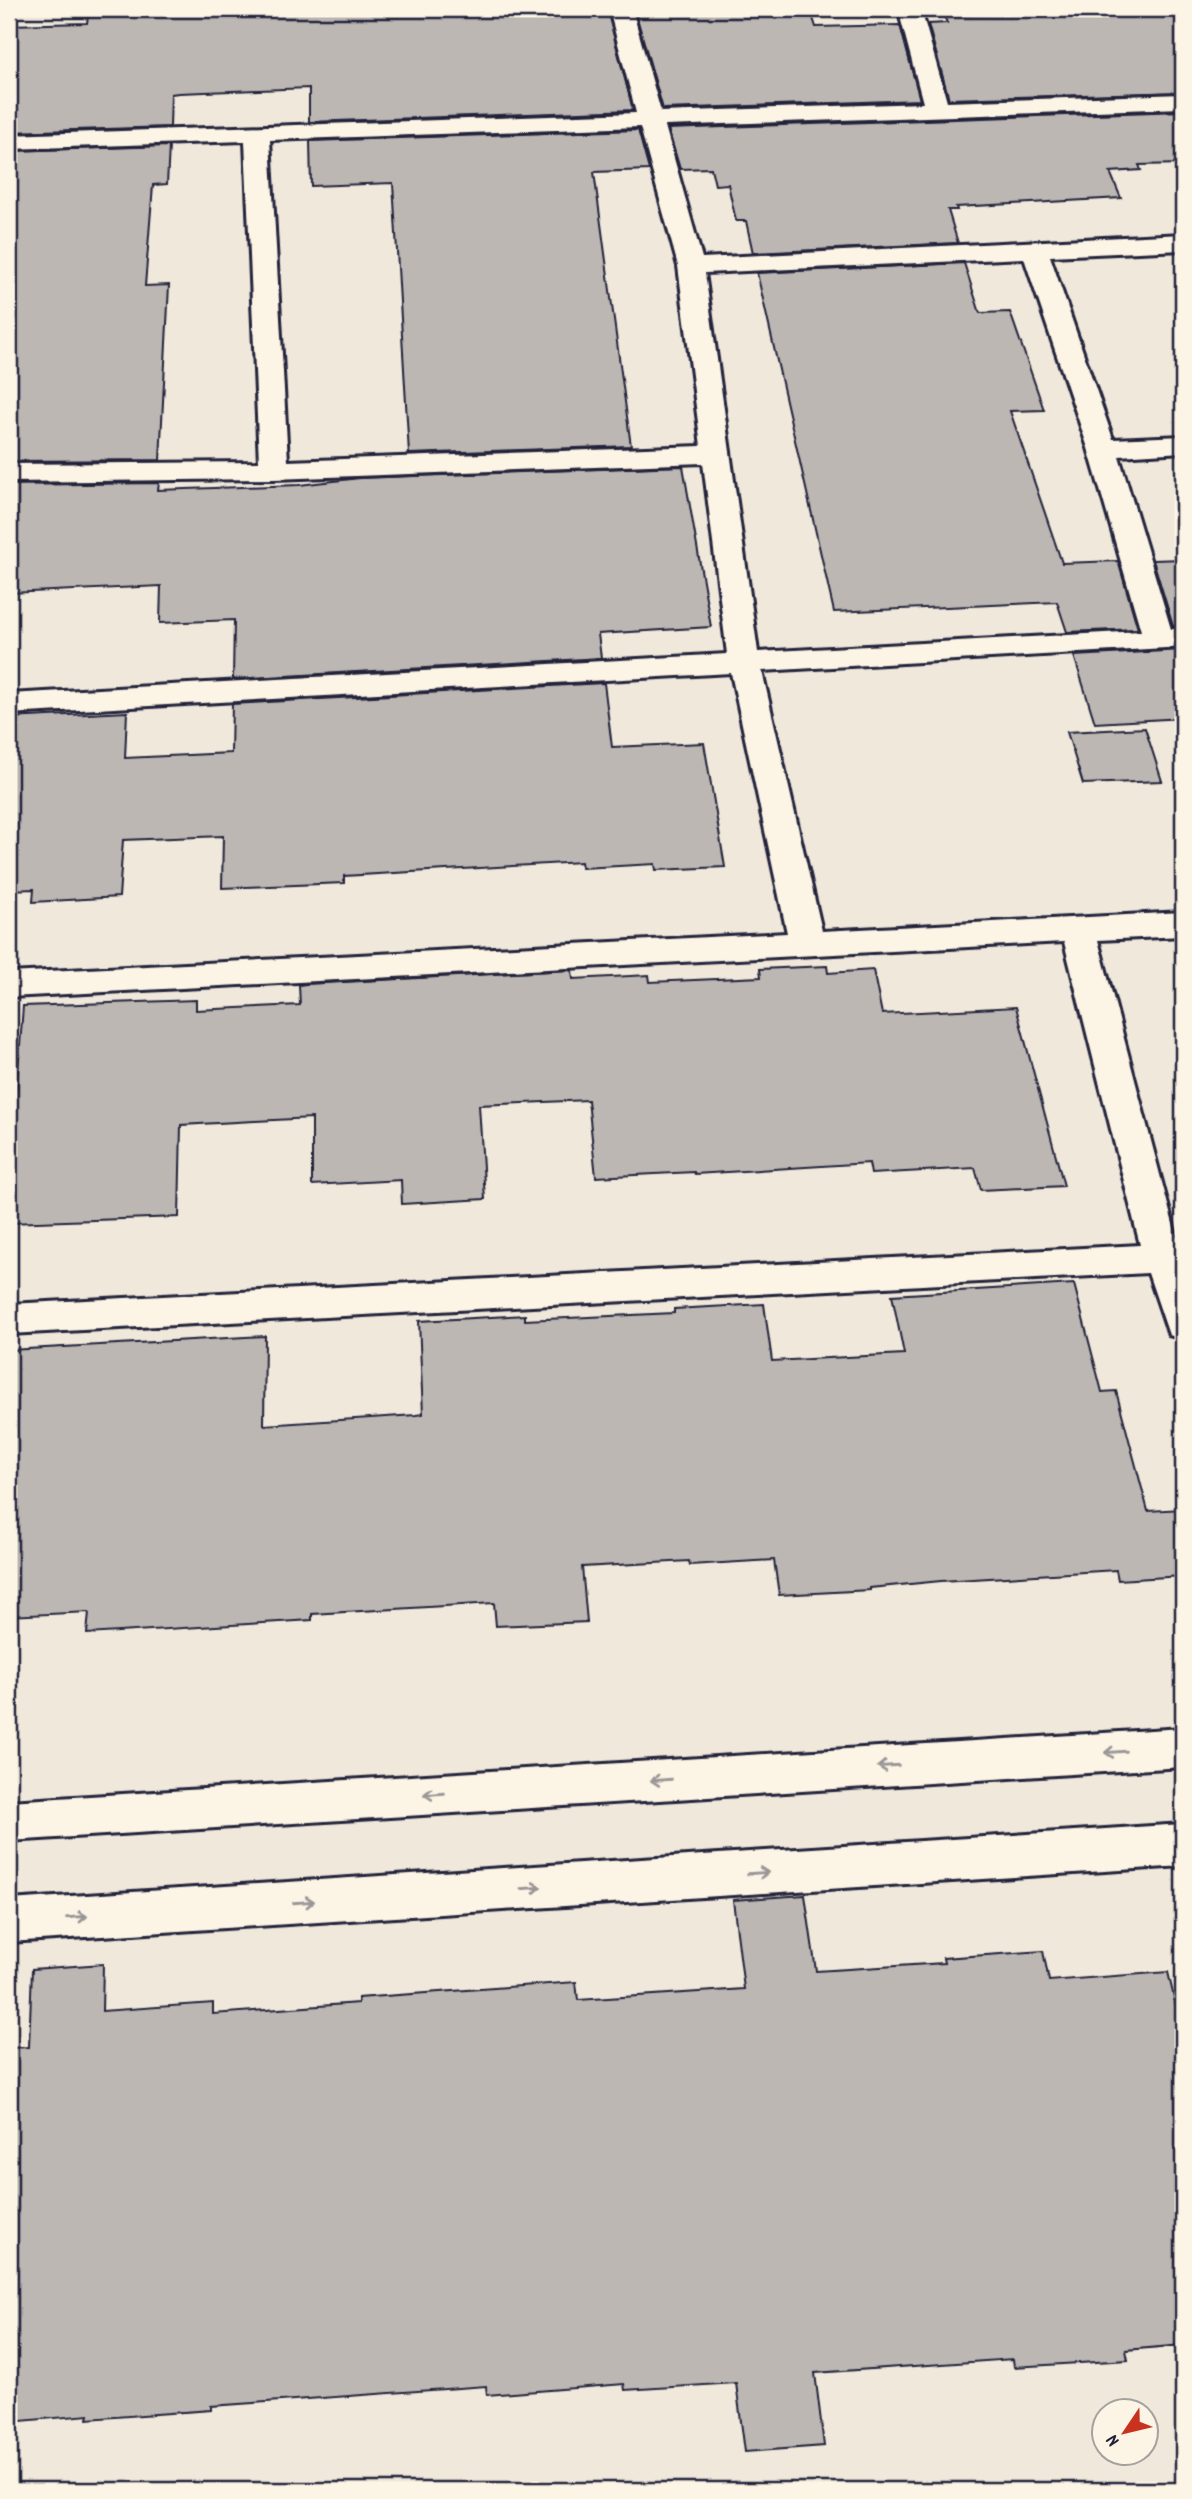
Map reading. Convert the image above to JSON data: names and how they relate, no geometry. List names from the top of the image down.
{
  "north": "bottom left"
}
